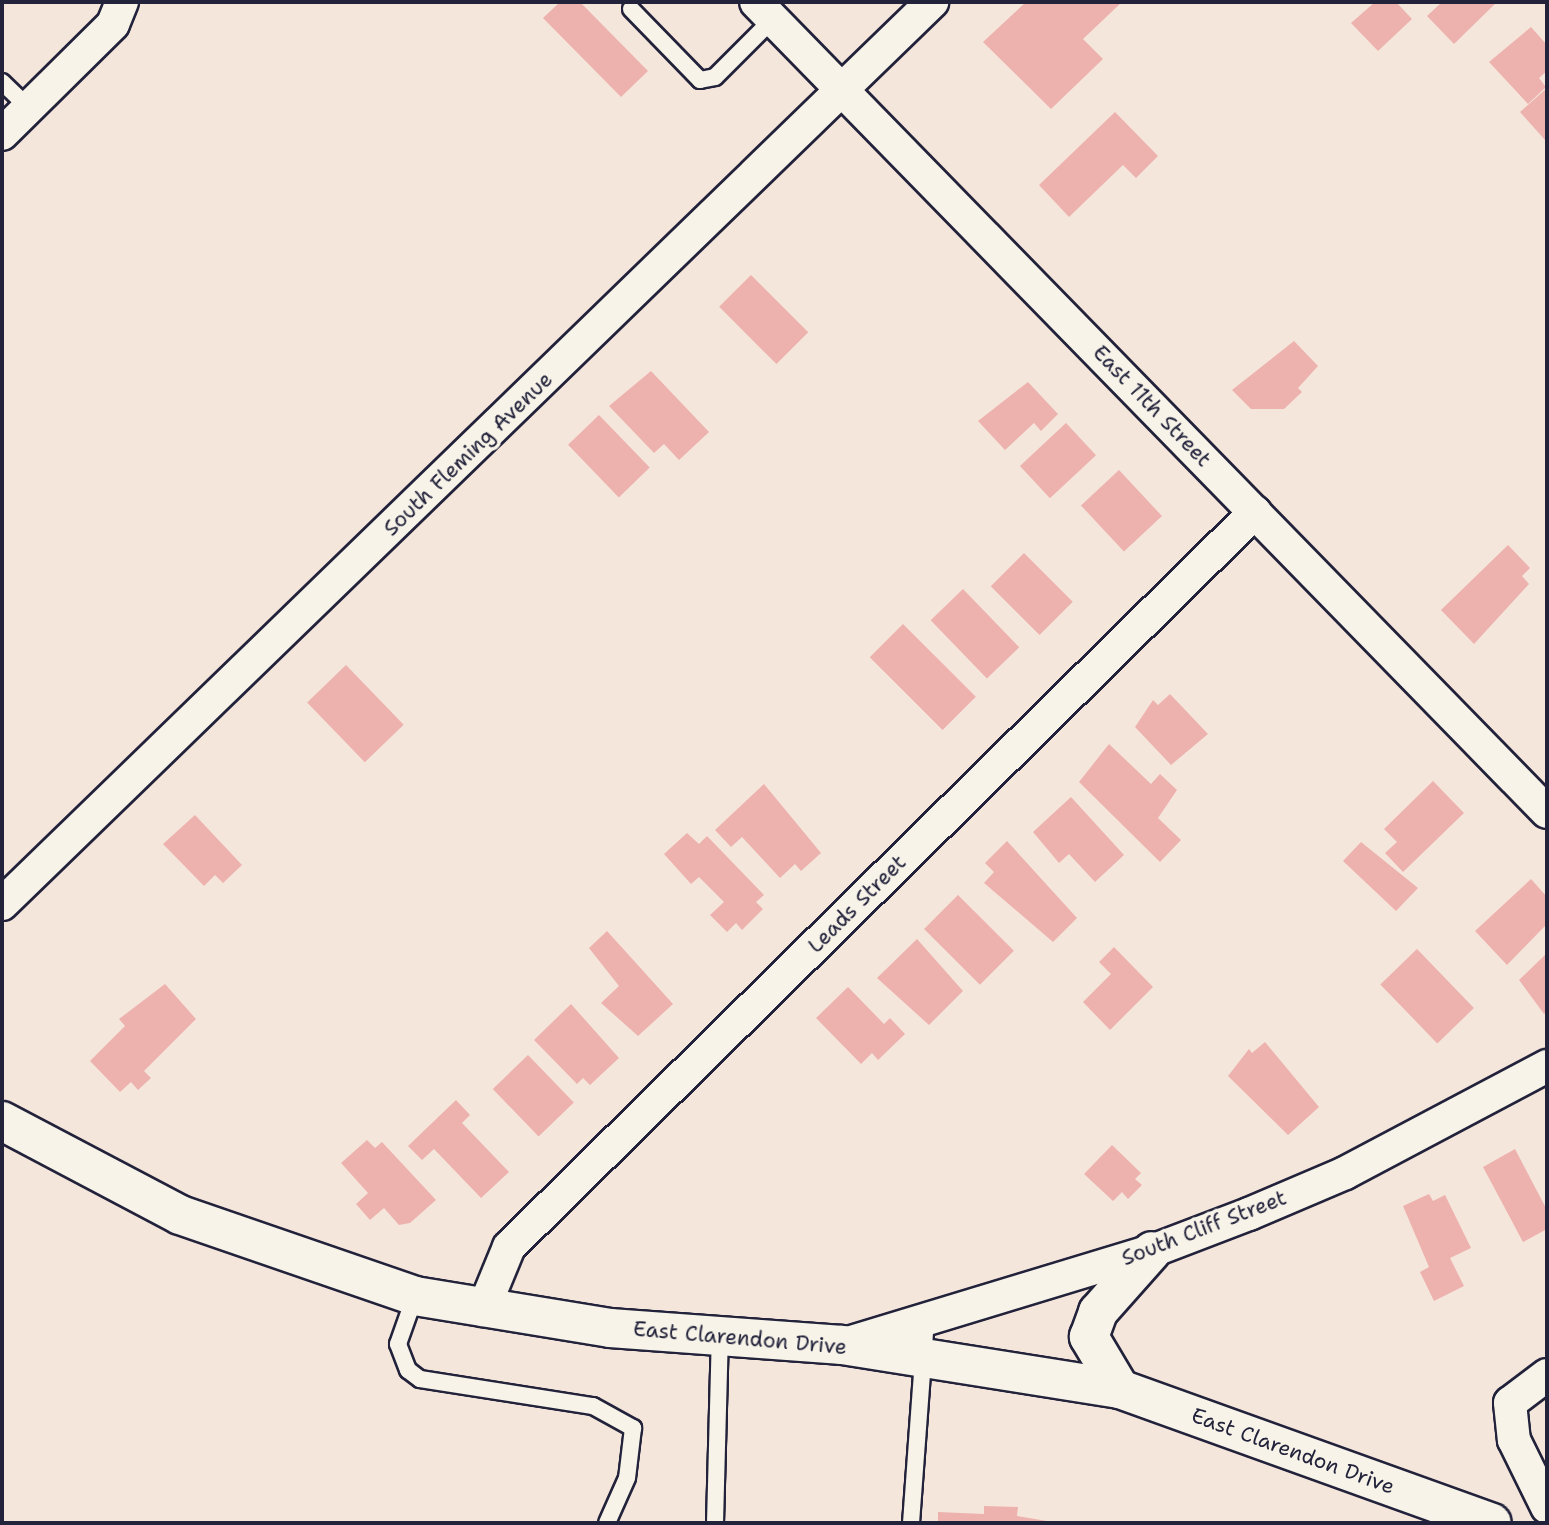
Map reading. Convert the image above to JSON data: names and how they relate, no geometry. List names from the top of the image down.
{
  "streets": {
    "street": [
      "East 11th Street",
      "South Fleming Avenue",
      "Leads Street",
      "South Cliff Street",
      "East Clarendon Drive"
    ]
  },
  "crossings": [
    ["East 11th Street", "South Fleming Avenue"],
    ["East 11th Street", "Leads Street"],
    ["Leads Street", "East Clarendon Drive"],
    ["South Cliff Street", "East Clarendon Drive"]
  ]
}
